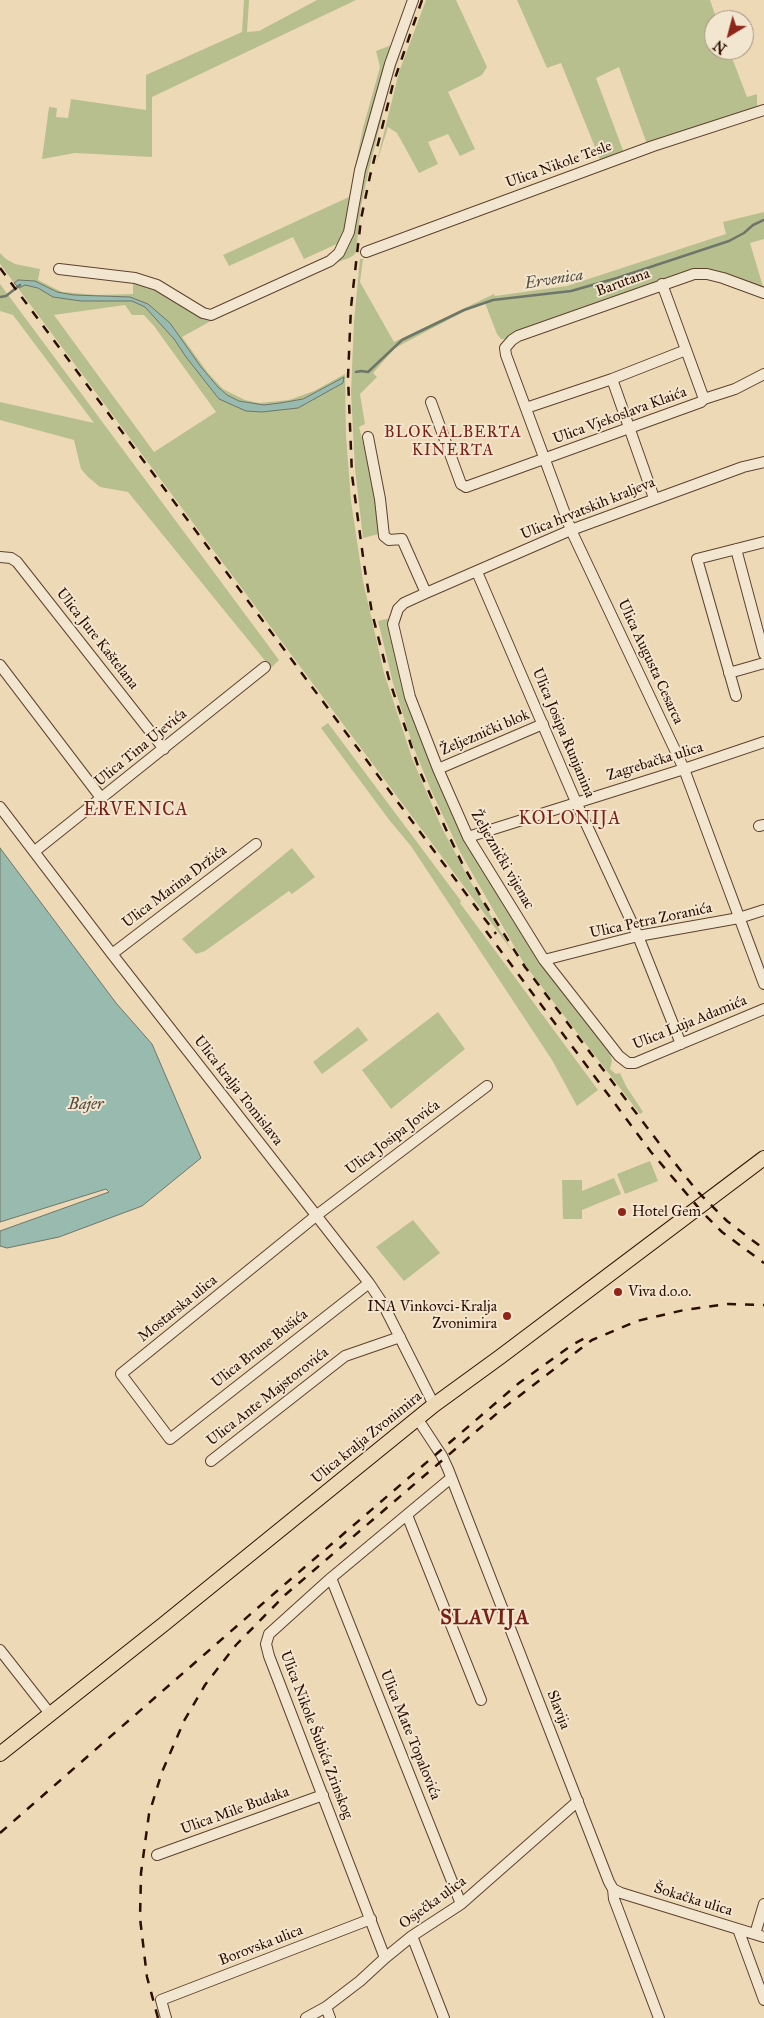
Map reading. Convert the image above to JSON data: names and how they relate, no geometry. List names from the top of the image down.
{
  "streets": {
    "main road": ["Ulica kralja Zvonimira"],
    "street": [
      "Ulica Nikole Tesle",
      "Barutana",
      "Ulica Vjekoslava Klaića",
      "Ulica hrvatskih kraljeva",
      "Ulica Jure Kaštelana",
      "Ulica Augusta Cesarca",
      "Željeznički blok",
      "Ulica Josipa Runjanina",
      "Ulica Tina Ujevića",
      "Zagrebačka ulica",
      "Željeznički vijenac",
      "Ulica Marina Držića",
      "Ulica Petra Zoranića",
      "Ulica Luja Adamića",
      "Ulica kralja Tomislava",
      "Ulica Josipa Jovića",
      "Mostarska ulica",
      "Ulica Brune Bušića",
      "Ulica Ante Majstorovića",
      "Slavija",
      "Ulica Nikole Šubića Zrinskog",
      "Ulica Mate Topalovića",
      "Ulica Mile Budaka",
      "Šokačka ulica",
      "Osječka ulica",
      "Borovska ulica"
    ]
  },
  "crossings": [
    ["Barutana", "Ulica Augusta Cesarca"],
    ["Ulica Vjekoslava Klaića", "Ulica Augusta Cesarca"],
    ["Ulica hrvatskih kraljeva", "Ulica Augusta Cesarca"],
    ["Ulica hrvatskih kraljeva", "Ulica Josipa Runjanina"],
    ["Ulica hrvatskih kraljeva", "Željeznički vijenac"],
    ["Ulica Jure Kaštelana", "Ulica Tina Ujevića"],
    ["Ulica Augusta Cesarca", "Zagrebačka ulica"],
    ["Ulica Augusta Cesarca", "Ulica Petra Zoranića"],
    ["Željeznički blok", "Ulica Josipa Runjanina"],
    ["Željeznički blok", "Željeznički vijenac"],
    ["Ulica Josipa Runjanina", "Zagrebačka ulica"],
    ["Ulica Josipa Runjanina", "Ulica Petra Zoranića"],
    ["Ulica Josipa Runjanina", "Ulica Luja Adamića"],
    ["Ulica Tina Ujevića", "Ulica kralja Tomislava"],
    ["Zagrebačka ulica", "Željeznički vijenac"],
    ["Željeznički vijenac", "Ulica Petra Zoranića"],
    ["Željeznički vijenac", "Ulica Luja Adamića"],
    ["Ulica Marina Držića", "Ulica kralja Tomislava"],
    ["Ulica kralja Tomislava", "Ulica Josipa Jovića"],
    ["Ulica kralja Tomislava", "Mostarska ulica"],
    ["Ulica kralja Tomislava", "Ulica Brune Bušića"],
    ["Ulica kralja Tomislava", "Ulica Ante Majstorovića"],
    ["Ulica kralja Tomislava", "Ulica kralja Zvonimira"],
    ["Ulica Josipa Jovića", "Mostarska ulica"],
    ["Mostarska ulica", "Ulica Brune Bušića"],
    ["Ulica kralja Zvonimira", "Slavija"],
    ["Slavija", "Ulica Nikole Šubića Zrinskog"],
    ["Slavija", "Šokačka ulica"],
    ["Slavija", "Osječka ulica"],
    ["Ulica Nikole Šubića Zrinskog", "Ulica Mate Topalovića"],
    ["Ulica Nikole Šubića Zrinskog", "Ulica Mile Budaka"],
    ["Ulica Nikole Šubića Zrinskog", "Osječka ulica"],
    ["Ulica Nikole Šubića Zrinskog", "Borovska ulica"],
    ["Ulica Mate Topalovića", "Osječka ulica"]
  ],
  "districts": [
    "BLOK ALBERTA KINERTA",
    "ERVENICA",
    "KOLONIJA",
    "SLAVIJA"
  ],
  "water": ["Ervenica", "Bajer"],
  "places": ["Hotel Gem", "Viva d.o.o.", "INA Vinkovci-Kralja Zvonimira"],
  "north": "bottom left"
}
